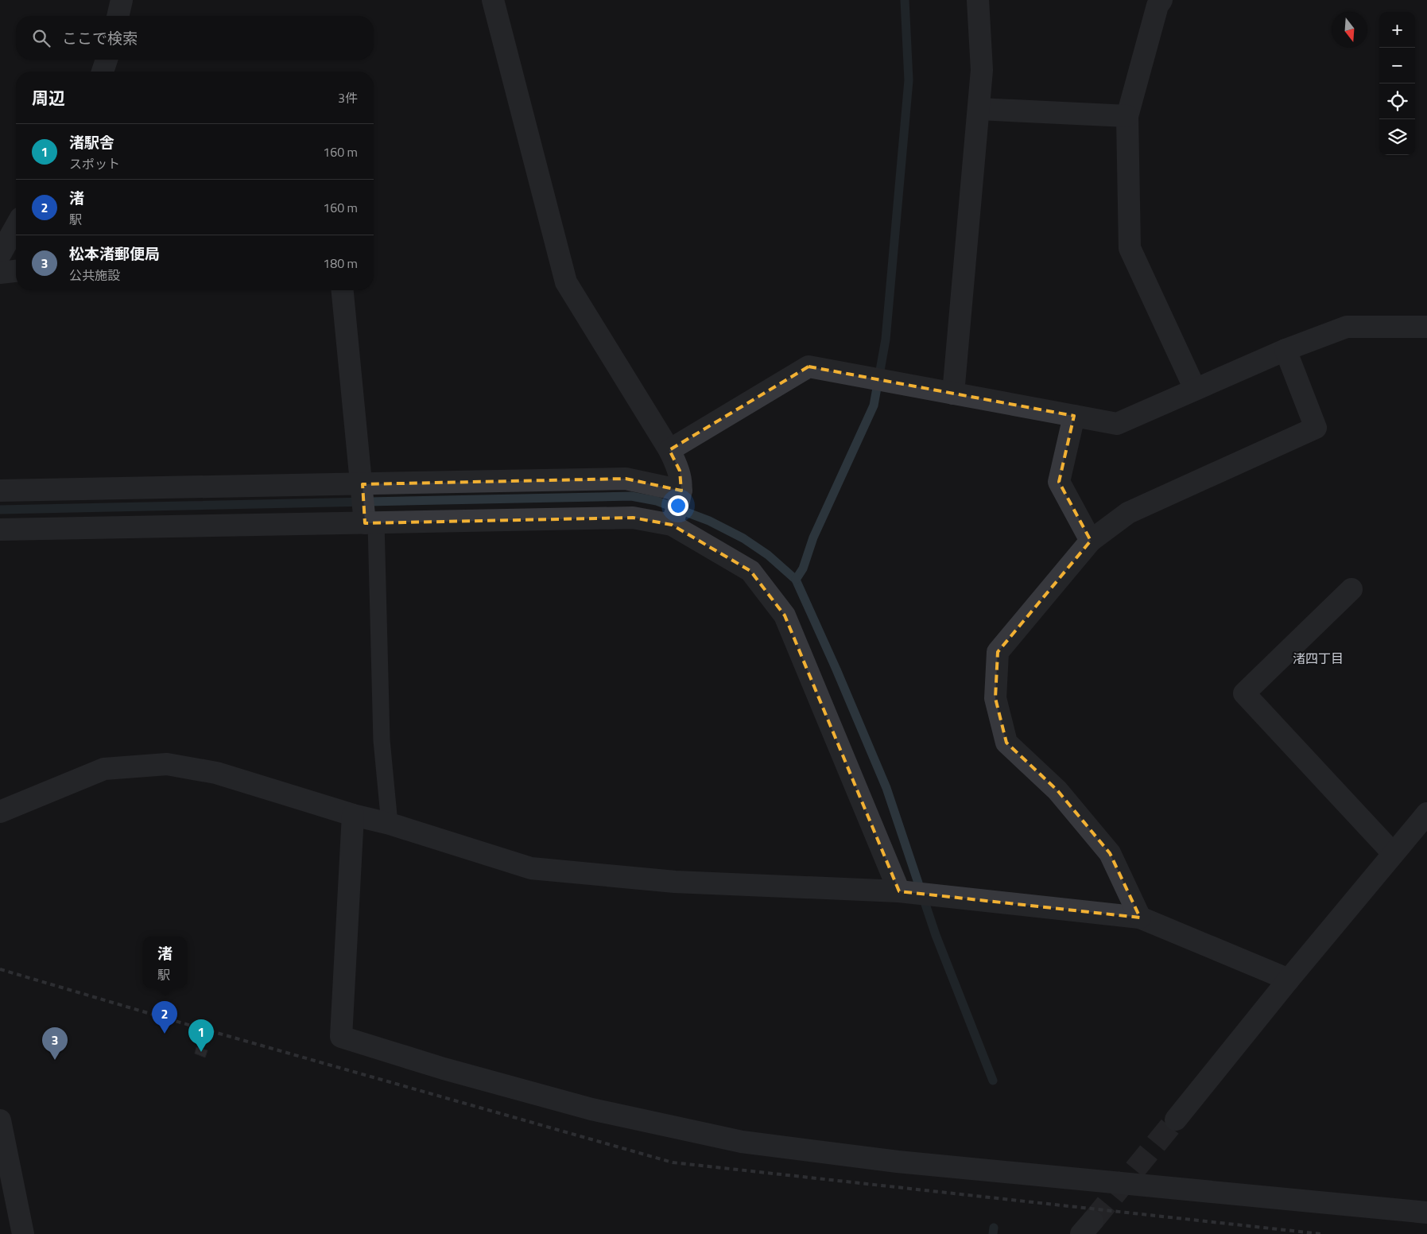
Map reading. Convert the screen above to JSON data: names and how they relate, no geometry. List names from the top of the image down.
{
  "districts": ["渚四丁目"],
  "north": "bottom",
  "page": {
    "map_buttons": ["+", "−"],
    "search": "ここで検索",
    "heading": ["周辺", "3件"],
    "list": [
      {
        "mark": "1",
        "name": "渚駅舎",
        "note": "スポット",
        "value": "160 m"
      },
      {
        "mark": "2",
        "name": "渚",
        "note": "駅",
        "value": "160 m"
      },
      {
        "mark": "3",
        "name": "松本渚郵便局",
        "note": "公共施設",
        "value": "180 m"
      }
    ],
    "popup": ["渚", "駅"],
    "pins": ["2", "1", "3"]
  }
}
